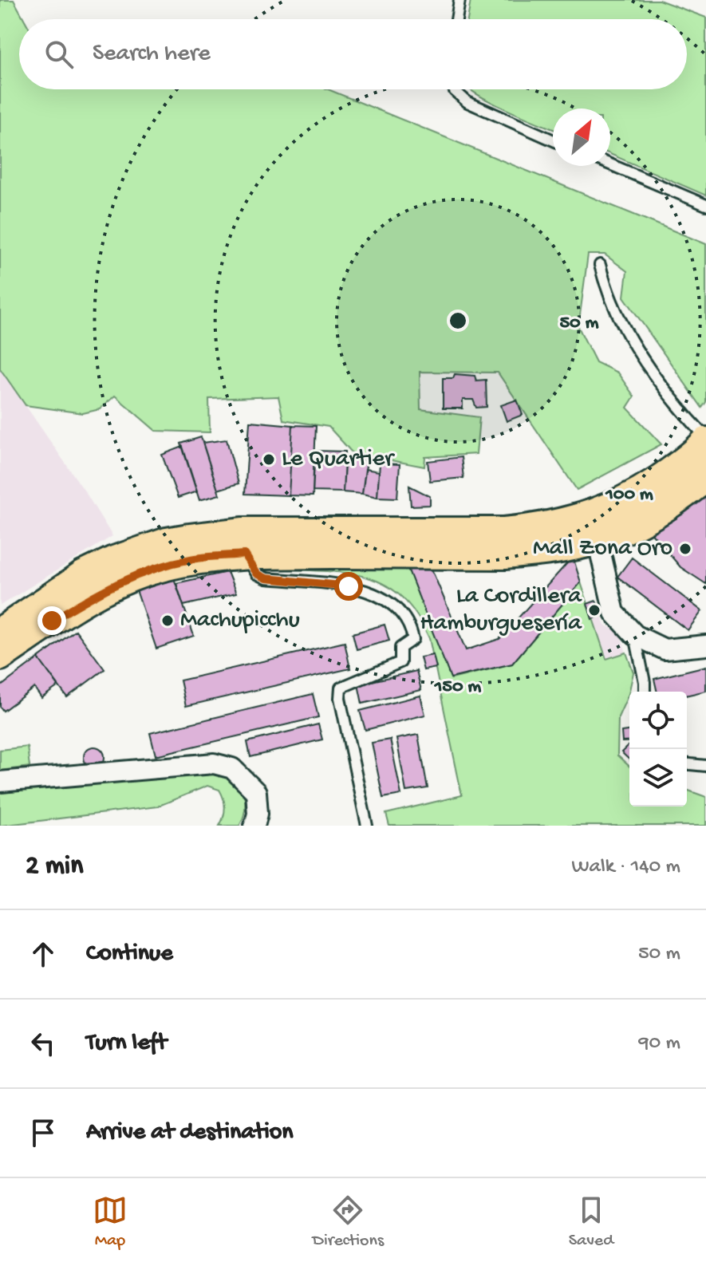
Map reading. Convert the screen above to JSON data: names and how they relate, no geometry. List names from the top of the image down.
{
  "places": [
    "Le Quartier",
    "Mall Zona Oro",
    "La Cordillera Hamburguesería",
    "Machupicchu"
  ],
  "north": "top right",
  "page": {
    "search": "Search here",
    "heading": ["2 min", "Walk · 140 m"],
    "list": [
      ["Continue", "50 m"],
      ["Turn left", "90 m"],
      "Arrive at destination"
    ],
    "nav": ["Map", "Directions", "Saved"]
  },
  "rings": ["50 m", "100 m", "150 m"]
}
